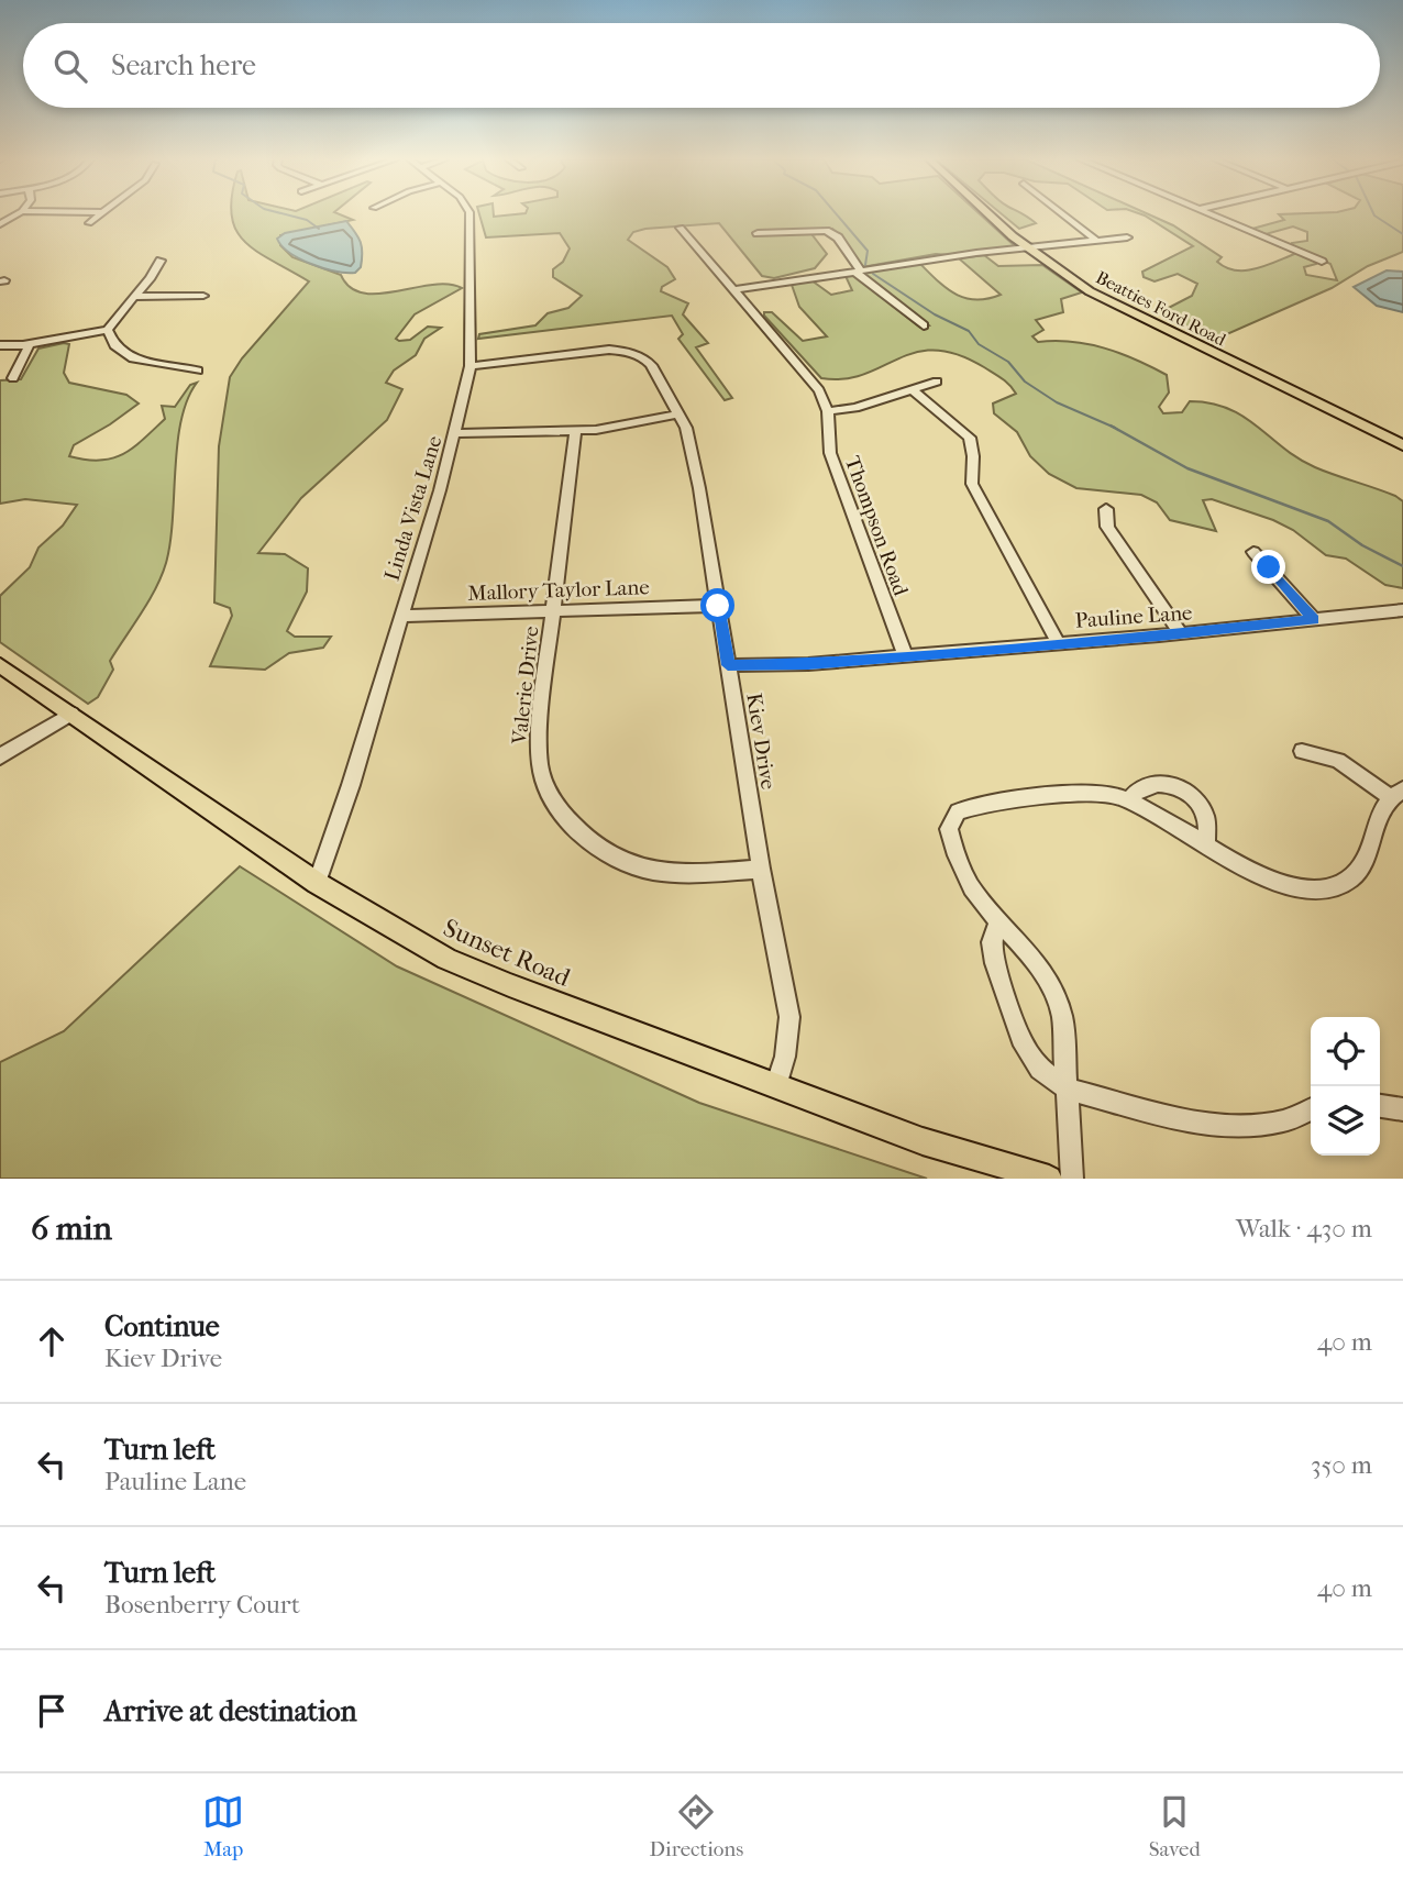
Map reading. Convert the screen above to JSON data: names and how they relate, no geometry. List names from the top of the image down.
{
  "streets": {
    "main road": ["Beatties Ford Road", "Sunset Road"],
    "street": [
      "Linda Vista Lane",
      "Thompson Road",
      "Mallory Taylor Lane",
      "Pauline Lane",
      "Valerie Drive",
      "Kiev Drive"
    ]
  },
  "crossings": [
    ["Linda Vista Lane", "Mallory Taylor Lane"],
    ["Linda Vista Lane", "Kiev Drive"],
    ["Linda Vista Lane", "Sunset Road"],
    ["Thompson Road", "Pauline Lane"],
    ["Mallory Taylor Lane", "Valerie Drive"],
    ["Mallory Taylor Lane", "Kiev Drive"],
    ["Pauline Lane", "Kiev Drive"],
    ["Valerie Drive", "Kiev Drive"],
    ["Kiev Drive", "Sunset Road"]
  ],
  "page": {
    "search": "Search here",
    "heading": ["6 min", "Walk · 430 m"],
    "list": [
      ["Continue", "Kiev Drive", "40 m"],
      ["Turn left", "Pauline Lane", "350 m"],
      ["Turn left", "Bosenberry Court", "40 m"],
      "Arrive at destination"
    ],
    "nav": ["Map", "Directions", "Saved"]
  }
}
